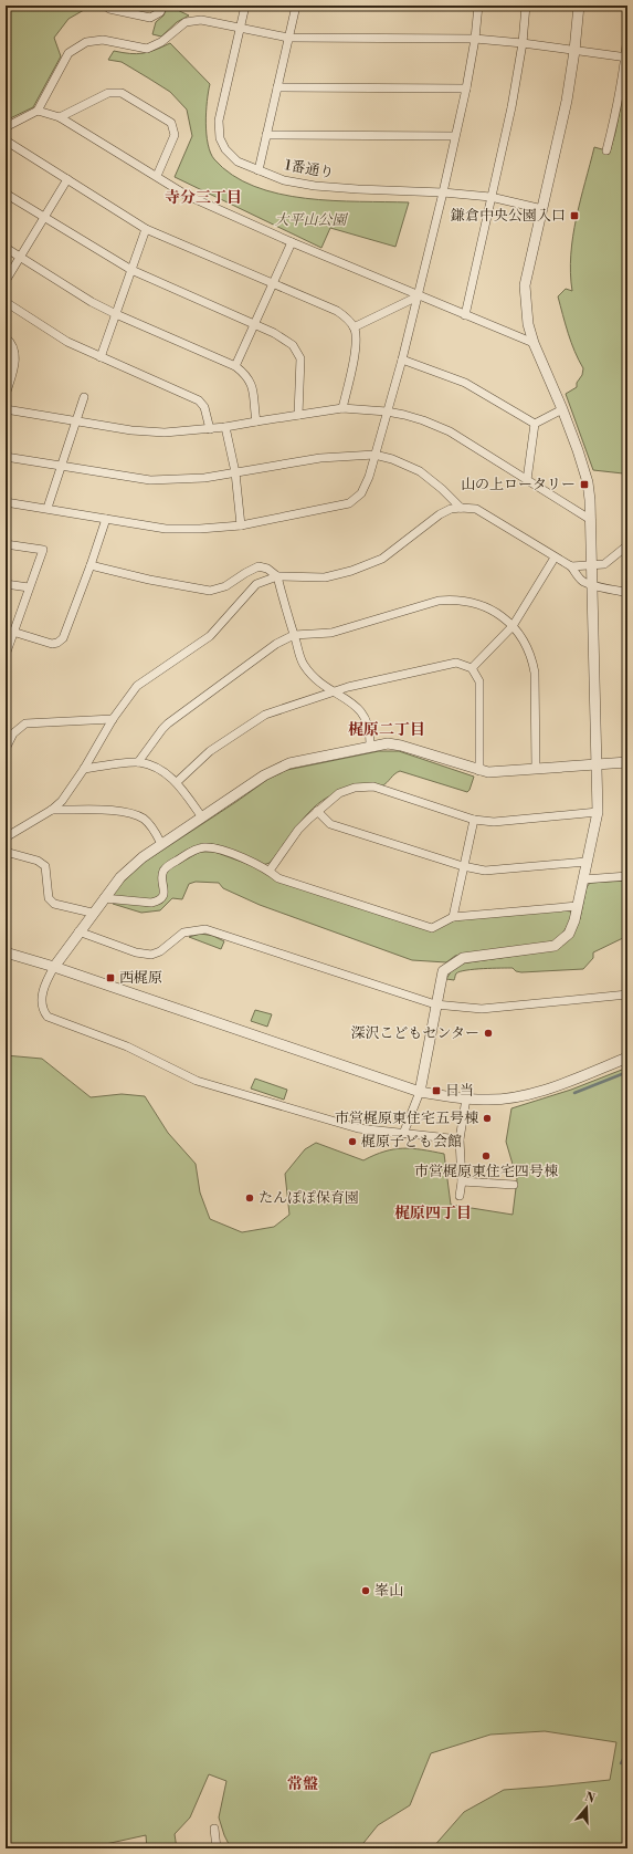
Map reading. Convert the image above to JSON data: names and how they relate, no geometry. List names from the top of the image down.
{
  "streets": {
    "street": ["1番通り"]
  },
  "districts": [
    "寺分三丁目",
    "梶原二丁目",
    "梶原四丁目",
    "常盤"
  ],
  "parks": ["大平山公園"],
  "places": {
    "transit": [
      "鎌倉中央公園入口",
      "山の上ロータリー",
      "西梶原",
      "日当"
    ],
    "other": [
      "深沢こどもセンター",
      "市営梶原東住宅五号棟",
      "梶原子ども会館",
      "市営梶原東住宅四号棟",
      "たんぽぽ保育園",
      "峯山"
    ]
  },
  "north": "top"
}
